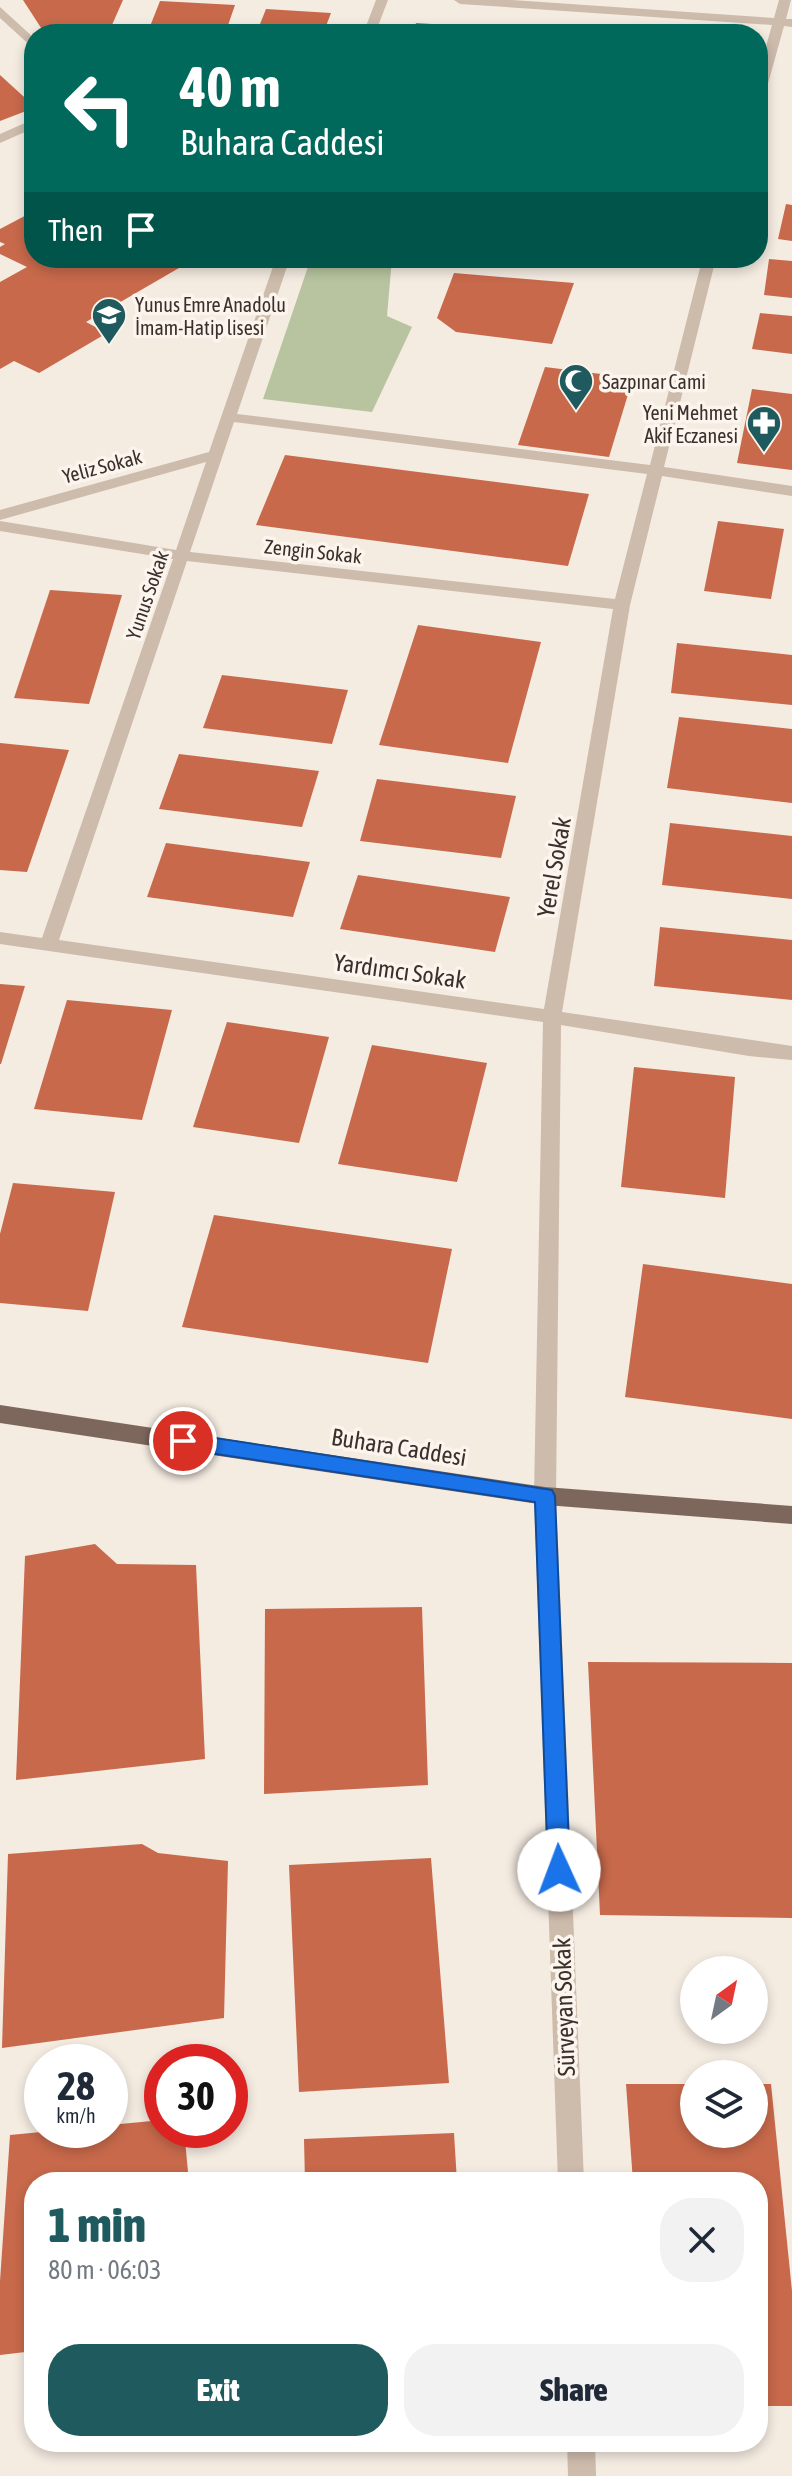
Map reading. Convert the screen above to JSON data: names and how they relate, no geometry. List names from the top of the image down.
{
  "streets": {
    "main road": ["Buhara Caddesi"],
    "street": [
      "Yeliz Sokak",
      "Zengin Sokak",
      "Yunus Sokak",
      "Yerel Sokak",
      "Yardımcı Sokak",
      "Sürveyan Sokak"
    ]
  },
  "crossings": [
    ["Yeliz Sokak", "Yunus Sokak"],
    ["Zengin Sokak", "Yunus Sokak"],
    ["Zengin Sokak", "Yerel Sokak"],
    ["Yunus Sokak", "Yardımcı Sokak"],
    ["Yerel Sokak", "Yardımcı Sokak"],
    ["Yerel Sokak", "Buhara Caddesi"],
    ["Yerel Sokak", "Sürveyan Sokak"],
    ["Buhara Caddesi", "Sürveyan Sokak"]
  ],
  "places": {
    "school or university": ["Yunus Emre Anadolu İmam-Hatip lisesi"],
    "mosque": ["Sazpınar Cami"],
    "pharmacy": ["Yeni Mehmet Akif Eczanesi"]
  },
  "north": "top right",
  "page": {
    "turn": ["40 m", "Buhara Caddesi"],
    "then": "Then",
    "speed": "28 km/h",
    "limit": "30",
    "heading": ["1 min", "80 m · 06:03"],
    "buttons": ["Exit", "Share"]
  }
}
